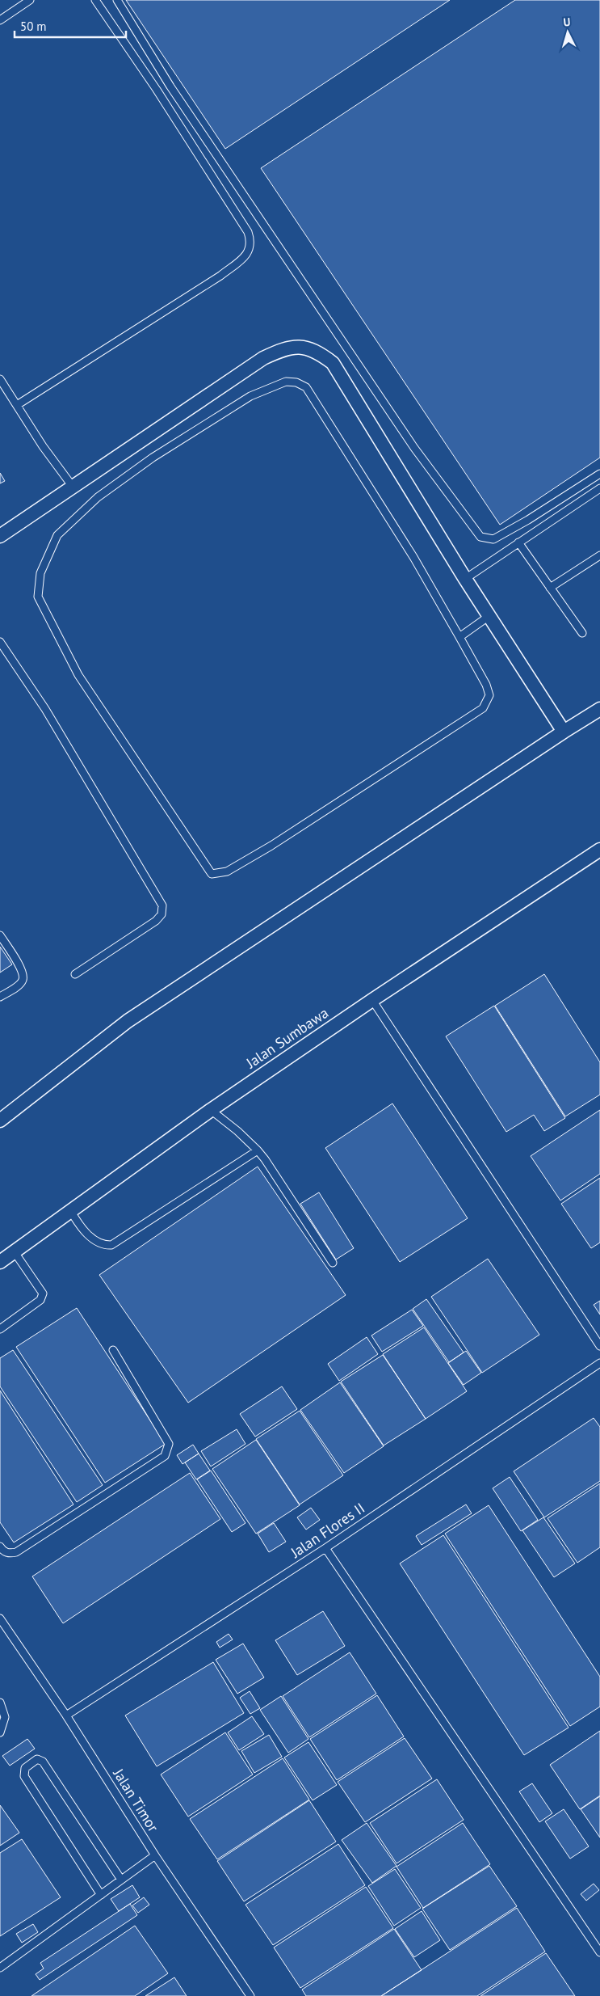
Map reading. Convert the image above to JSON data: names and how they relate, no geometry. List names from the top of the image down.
{
  "streets": {
    "street": ["Jalan Sumbawa"],
    "lane": ["Jalan Flores II", "Jalan Timor"]
  },
  "crossings": [
    ["Jalan Flores II", "Jalan Timor"]
  ],
  "scale_bar": "50 m",
  "north": "top"
}
